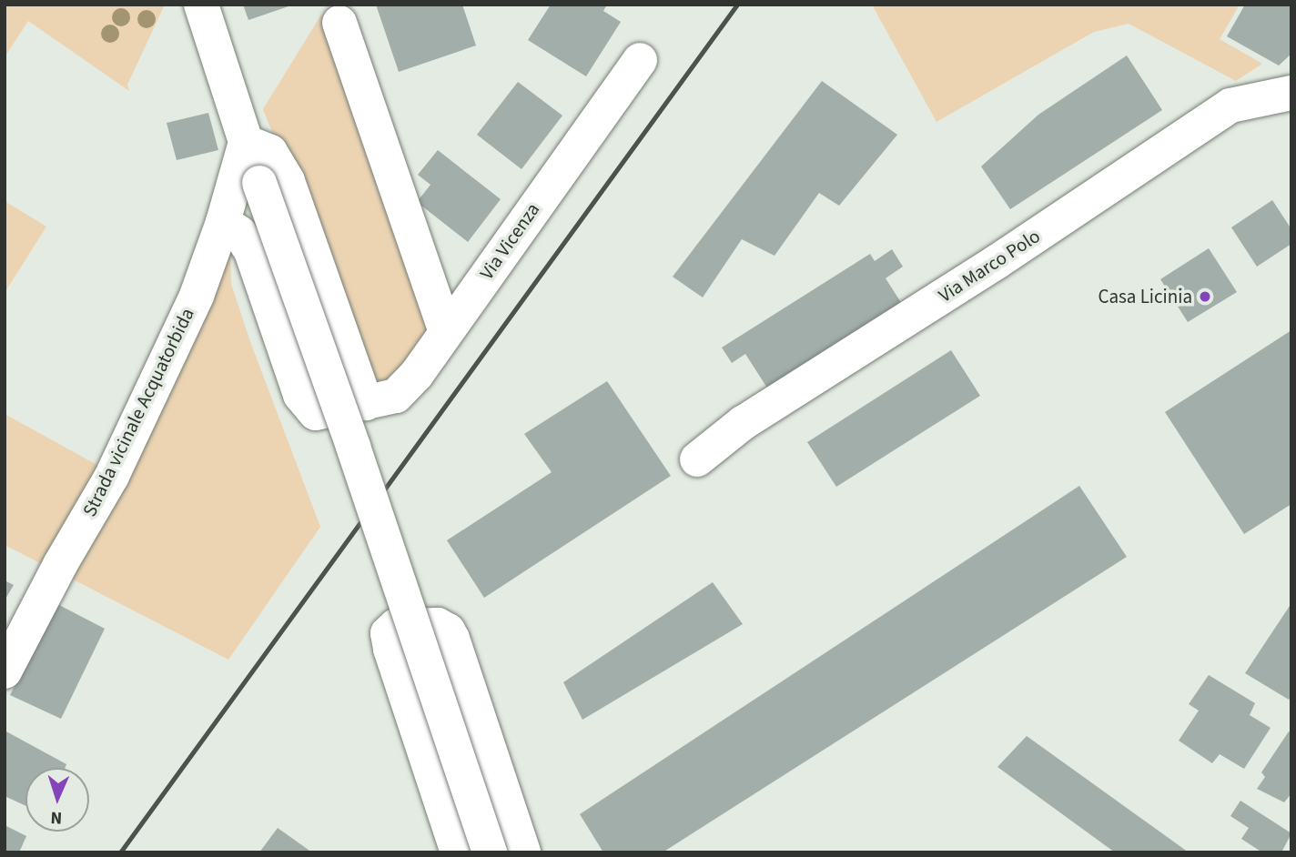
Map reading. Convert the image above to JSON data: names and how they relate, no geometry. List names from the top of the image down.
{
  "streets": {
    "street": ["Via Vicenza", "Via Marco Polo", "Strada vicinale Acquatorbida"]
  },
  "crossings": [
    ["Via Vicenza", "Strada vicinale Acquatorbida"]
  ],
  "places": ["Casa Licinia"],
  "north": "bottom"
}
